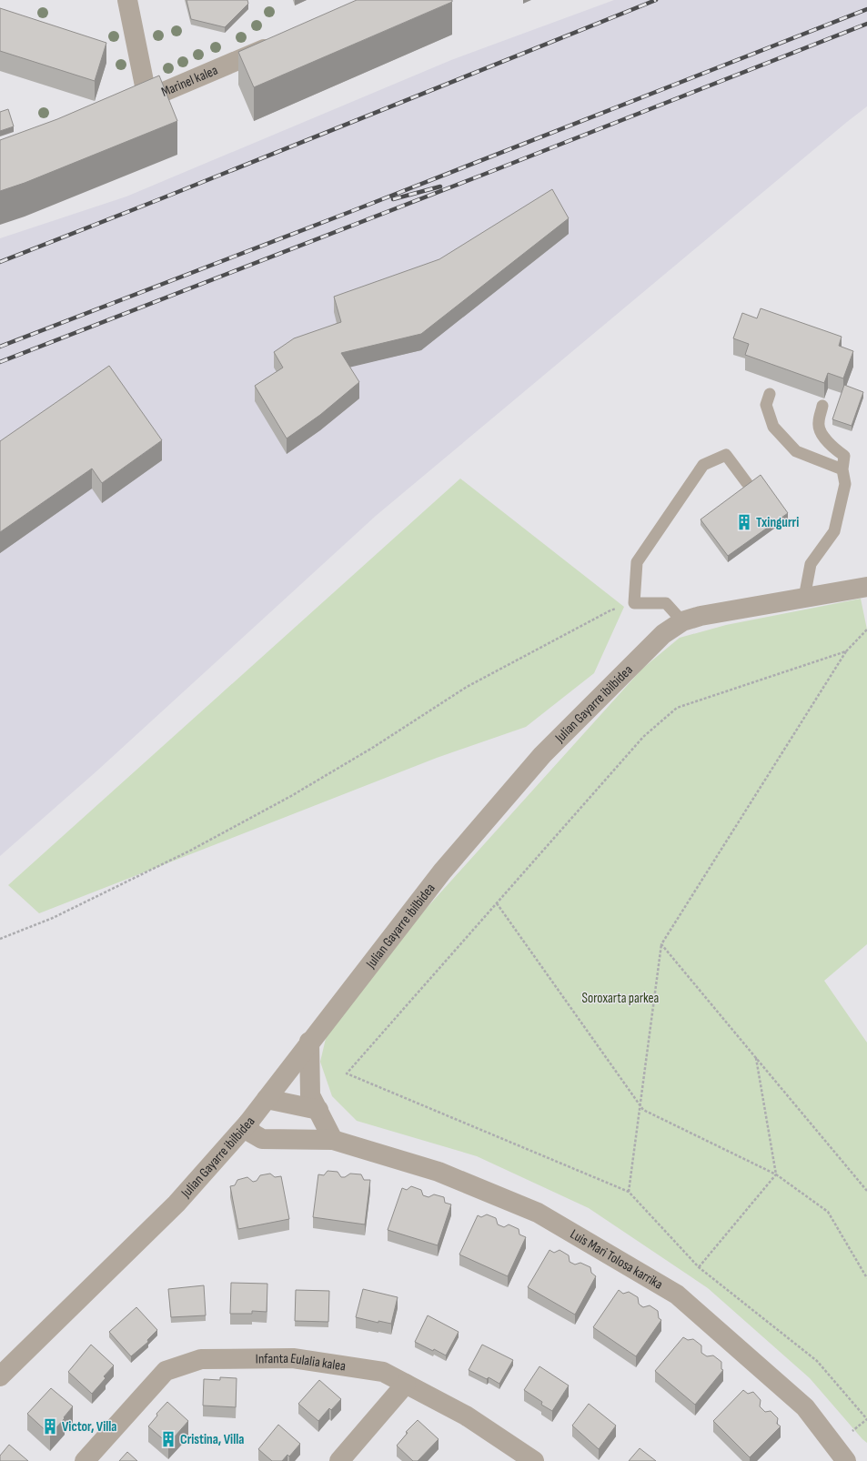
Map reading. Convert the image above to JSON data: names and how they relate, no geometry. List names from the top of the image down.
{
  "streets": {
    "street": [
      "Marinel kalea",
      "Julian Gayarre ibilbidea",
      "Luis Mari Tolosa karrika",
      "Infanta Eulalia kalea"
    ]
  },
  "crossings": [
    ["Julian Gayarre ibilbidea", "Luis Mari Tolosa karrika"]
  ],
  "parks": ["Soroxarta parkea"],
  "places": {
    "building": ["Txingurri", "Victor, Villa", "Cristina, Villa"]
  }
}
